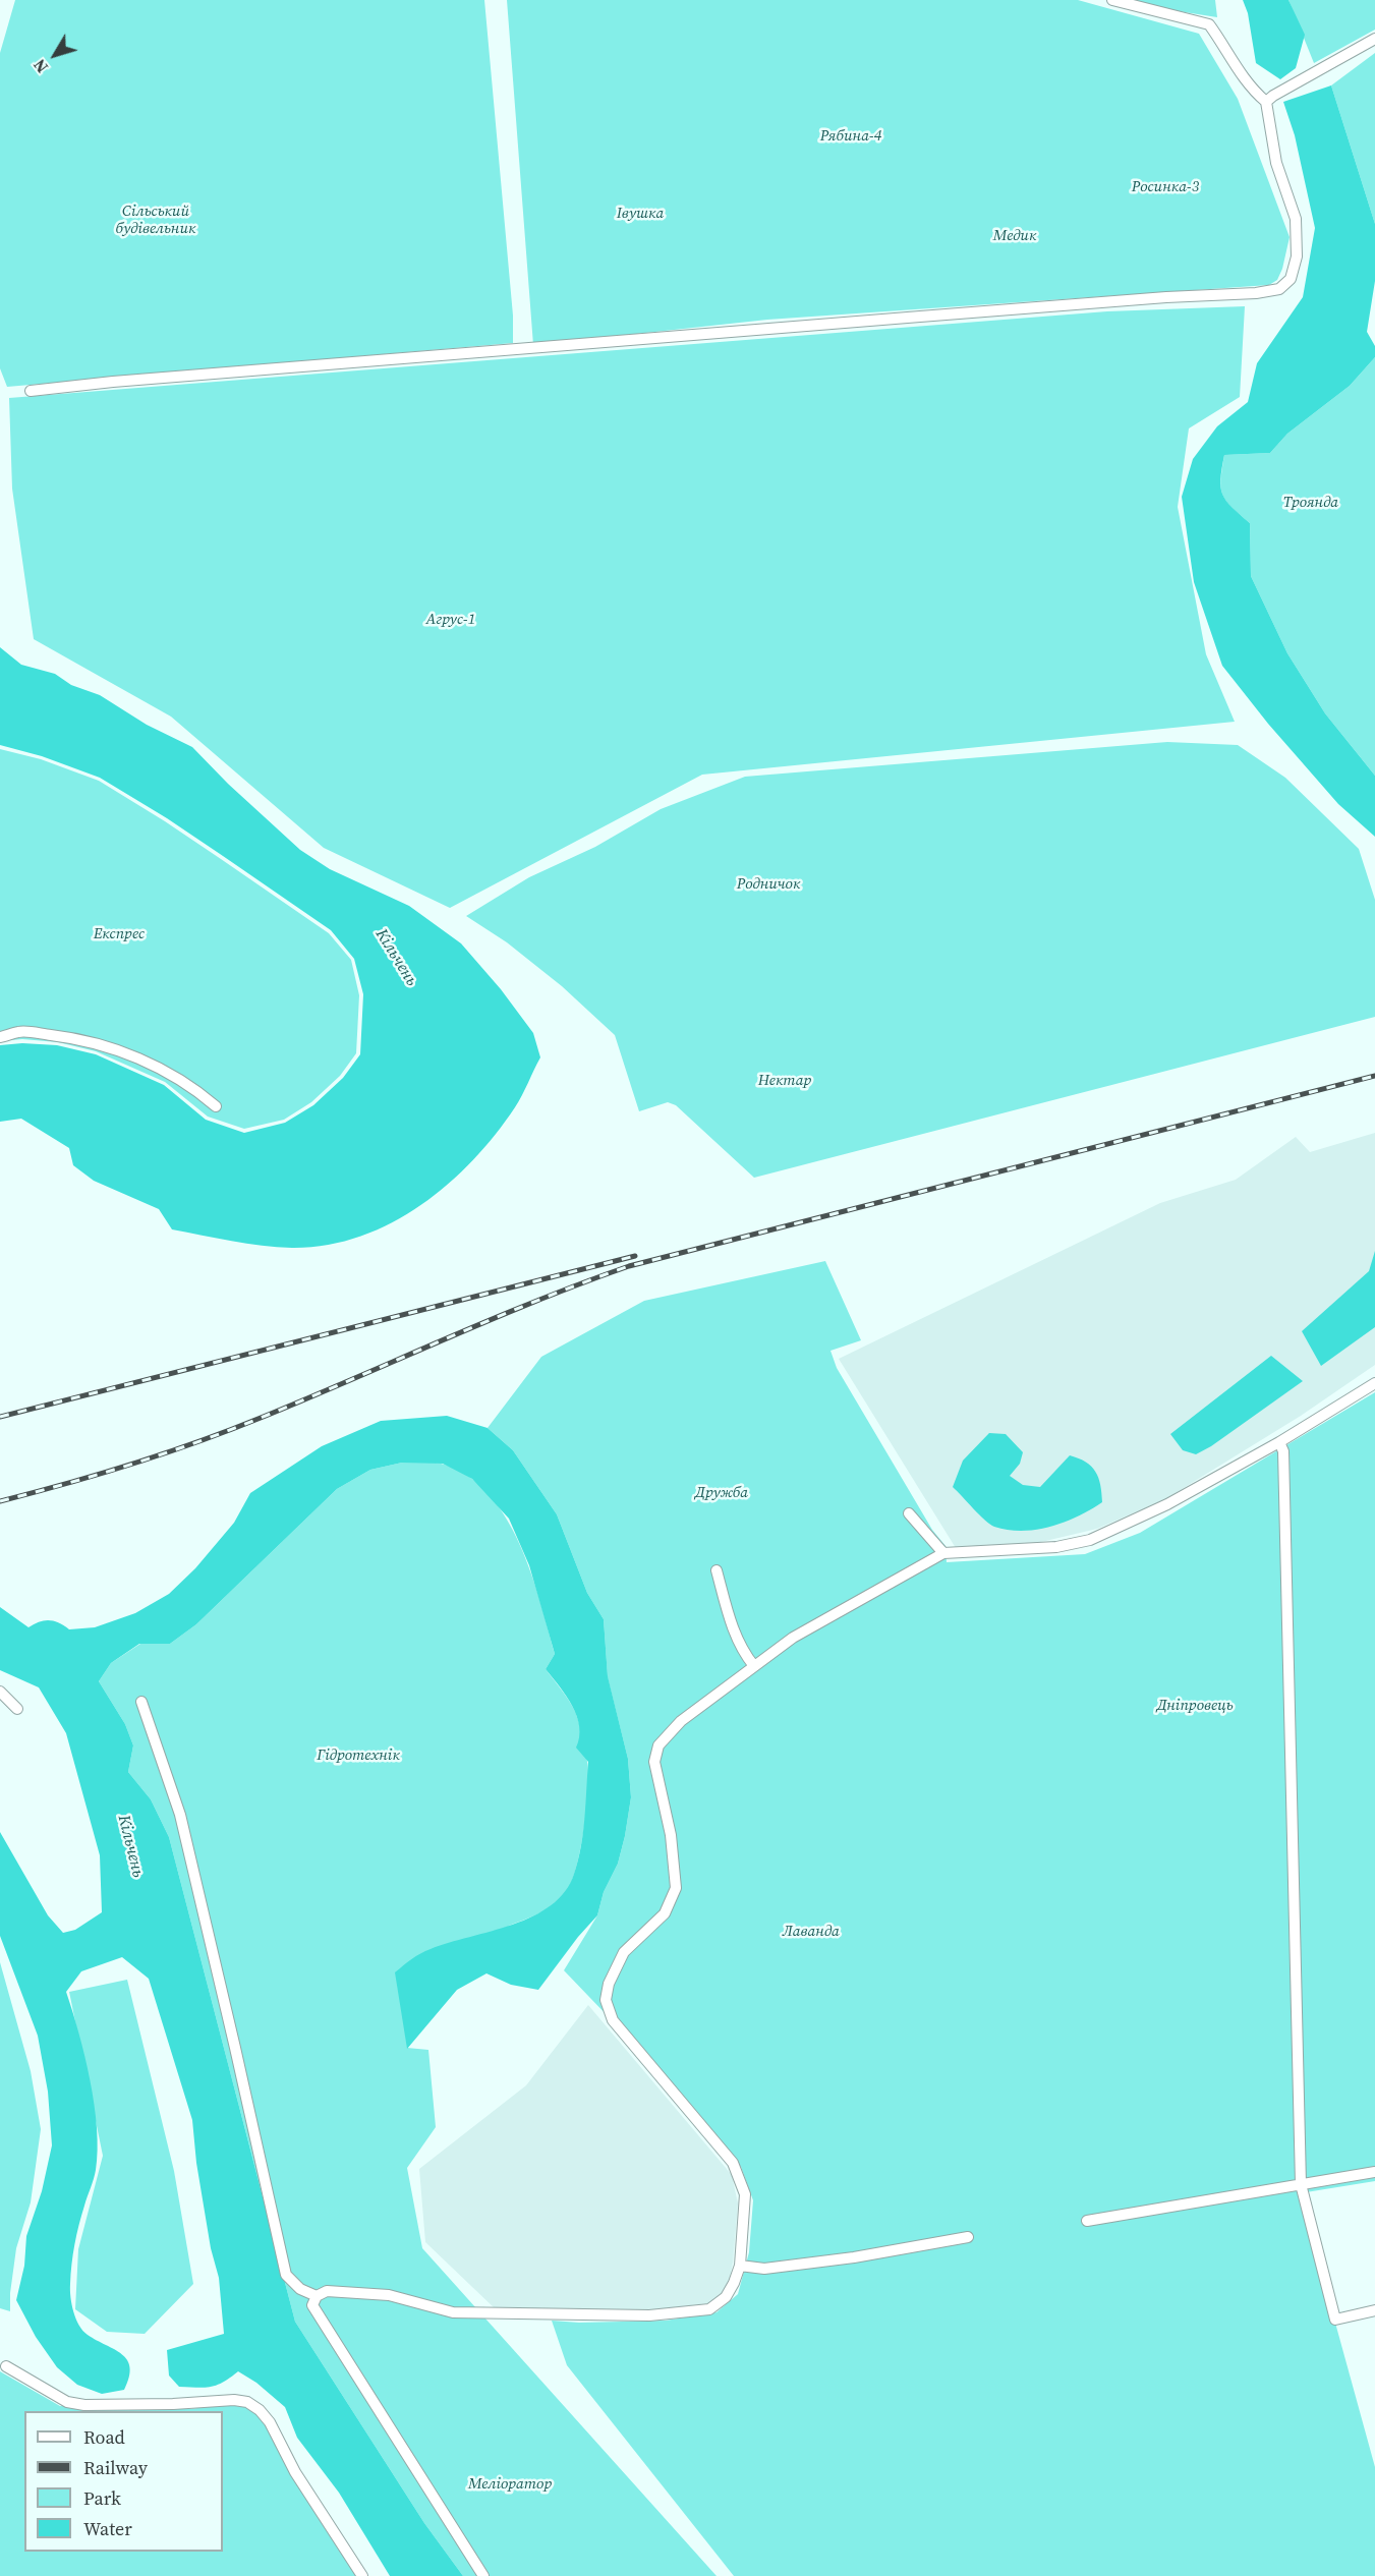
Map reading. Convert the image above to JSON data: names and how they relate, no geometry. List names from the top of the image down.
{
  "water": ["Кільчень"],
  "parks": [
    "Рябина-4",
    "Росинка-3",
    "Сільський будівельник",
    "Івушка",
    "Медик",
    "Троянда",
    "Агрус-1",
    "Родничок",
    "Експрес",
    "Нектар",
    "Дружба",
    "Дніпровець",
    "Гідротехнік",
    "Лаванда",
    "Меліоратор"
  ],
  "legend": [
    "Road",
    "Railway",
    "Park",
    "Water"
  ],
  "north": "bottom left"
}
